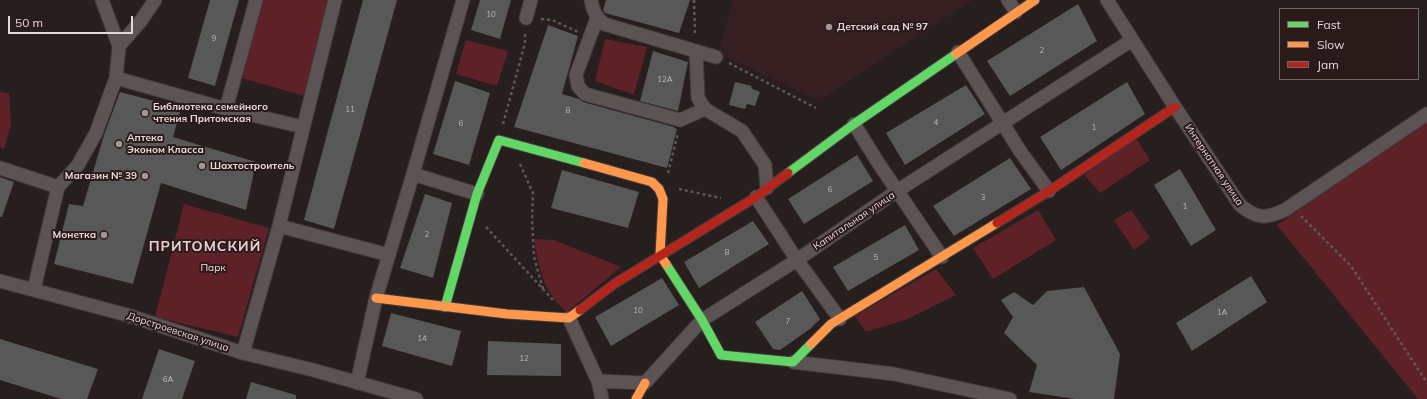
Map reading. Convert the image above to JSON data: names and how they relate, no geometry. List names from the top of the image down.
{
  "streets": {
    "street": ["Интернатная улица", "Капитальная улица", "Дорстроевская улица"]
  },
  "crossings": [
    ["Интернатная улица", "Капитальная улица"]
  ],
  "districts": ["ПРИТОМСКИЙ"],
  "parks": ["Парк"],
  "places": [
    "Детский сад № 97",
    "Библиотека семейного чтения Притомская",
    "Аптека Эконом Класса",
    "Шахтостроитель",
    "Магазин № 39",
    "Монетка"
  ],
  "house_numbers": [
    "10",
    "9",
    "2",
    "12А",
    "11",
    "8",
    "4",
    "6",
    "1",
    "6",
    "3",
    "1",
    "2",
    "8",
    "5",
    "10",
    "1А",
    "7",
    "14",
    "12",
    "6А"
  ],
  "legend": ["Fast", "Slow", "Jam"],
  "scale_bar": "50 m"
}
